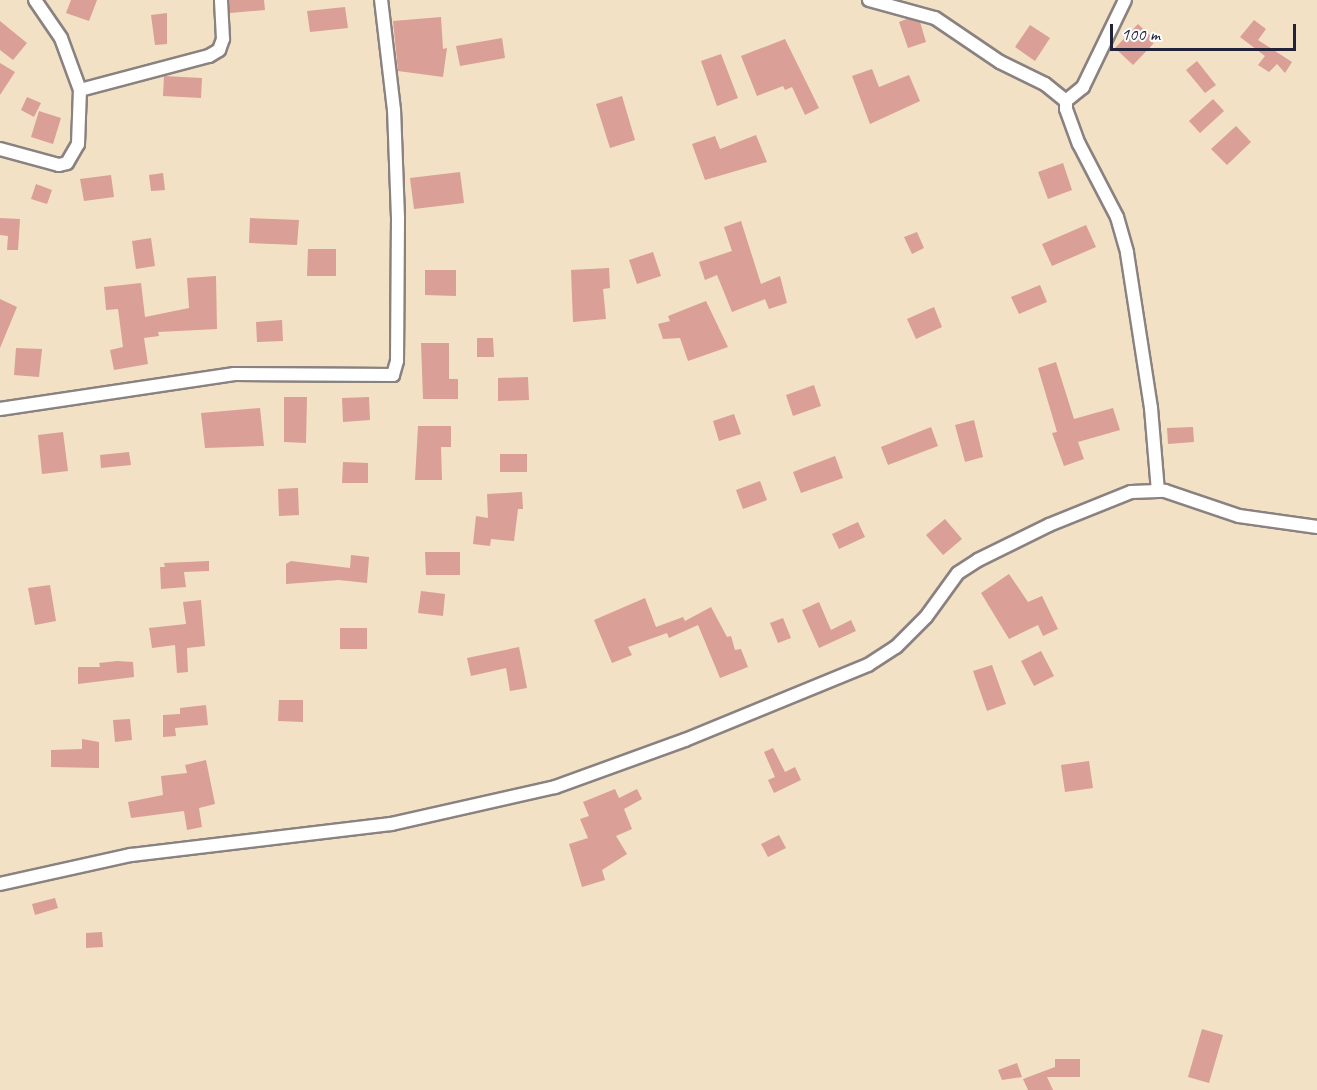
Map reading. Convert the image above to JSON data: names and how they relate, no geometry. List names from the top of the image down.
{
  "scale_bar": "100 m"
}
